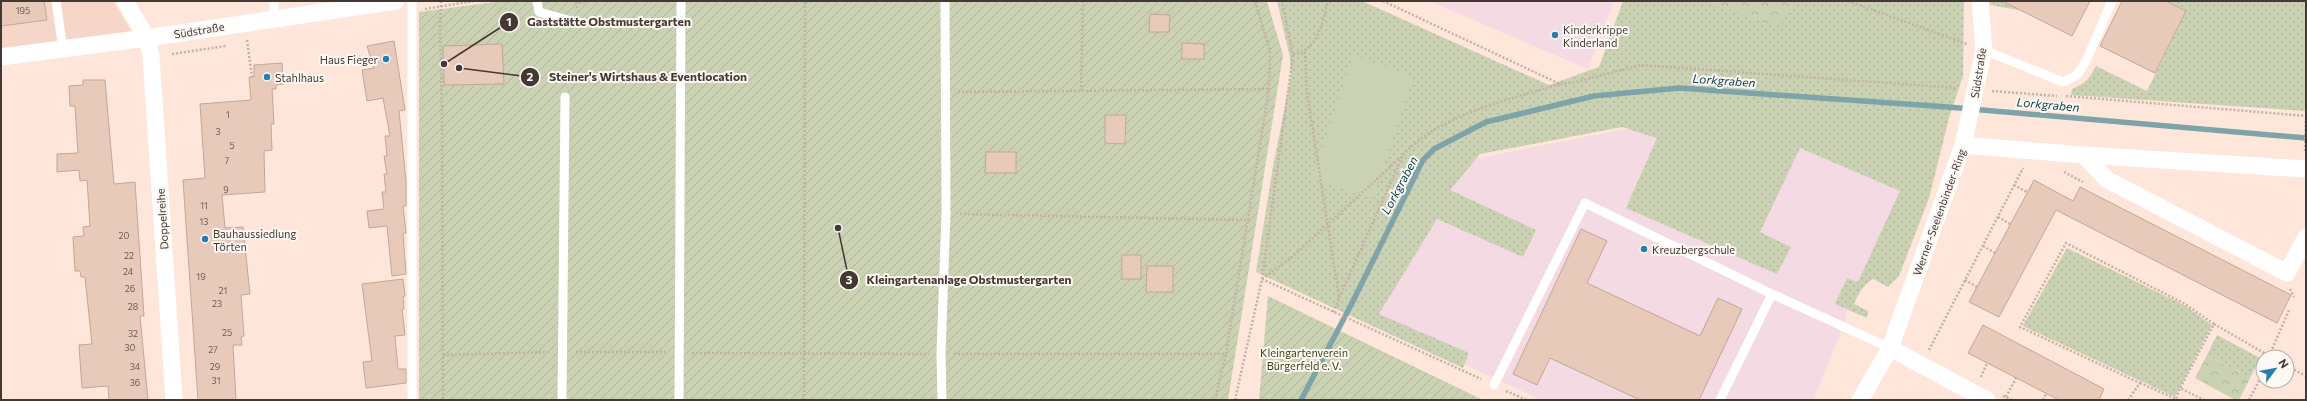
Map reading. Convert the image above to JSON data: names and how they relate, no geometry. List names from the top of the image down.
{
  "streets": {
    "street": ["Südstraße", "Werner-Seelenbinder-Ring", "Doppelreihe"]
  },
  "crossings": [
    ["Südstraße", "Werner-Seelenbinder-Ring"],
    ["Südstraße", "Doppelreihe"]
  ],
  "water": ["Lorkgraben"],
  "parks": ["Kleingartenverein Bürgerfeld e. V."],
  "places": [
    "Kinderkrippe Kinderland",
    "Haus Fieger",
    "Gaststätte Obstmustergarten",
    "Steiner's Wirtshaus & Eventlocation",
    "Stahlhaus",
    "Kleingartenanlage Obstmustergarten",
    "Bauhaussiedlung Törten",
    "Kreuzbergschule"
  ],
  "house_numbers": [
    "195",
    "1",
    "3",
    "5",
    "7",
    "9",
    "11",
    "13",
    "20",
    "22",
    "24",
    "19",
    "26",
    "21",
    "23",
    "28",
    "25",
    "32",
    "30",
    "27",
    "34",
    "29",
    "31",
    "36"
  ],
  "north": "top right"
}
